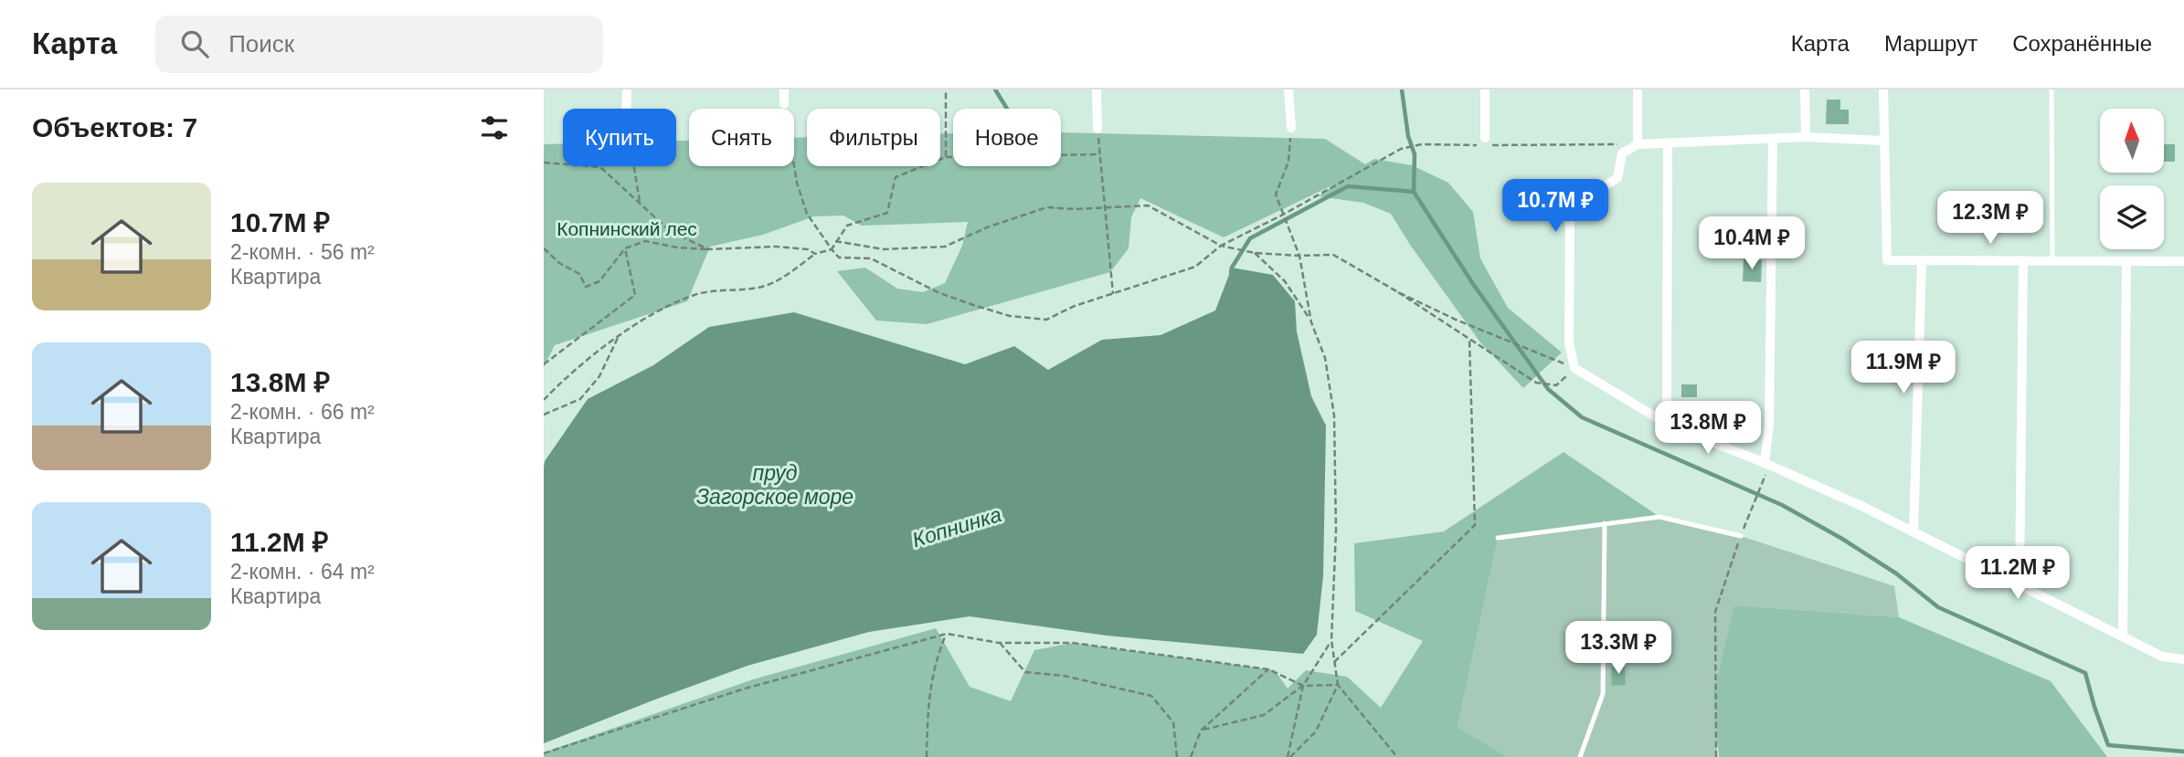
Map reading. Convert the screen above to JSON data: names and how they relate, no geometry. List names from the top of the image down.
{
  "water": ["пруд Загорское море", "Копнинка"],
  "parks": ["Копнинский лес"],
  "north": "top",
  "page": {
    "header": "Карта",
    "search": "Поиск",
    "nav": ["Карта", "Маршрут", "Сохранённые"],
    "heading": "Объектов: 7",
    "chip": [
      "Купить",
      "Снять",
      "Фильтры",
      "Новое"
    ],
    "list": [
      {
        "name": "10.7M ₽",
        "note": "2-комн. · 56 m² · Квартира"
      },
      {
        "name": "13.8M ₽",
        "note": "2-комн. · 66 m² · Квартира"
      },
      {
        "name": "11.2M ₽",
        "note": "2-комн. · 64 m² · Квартира"
      }
    ],
    "price": [
      "10.7M ₽",
      "12.3M ₽",
      "10.4M ₽",
      "11.9M ₽",
      "13.8M ₽",
      "11.2M ₽",
      "13.3M ₽"
    ]
  }
}
